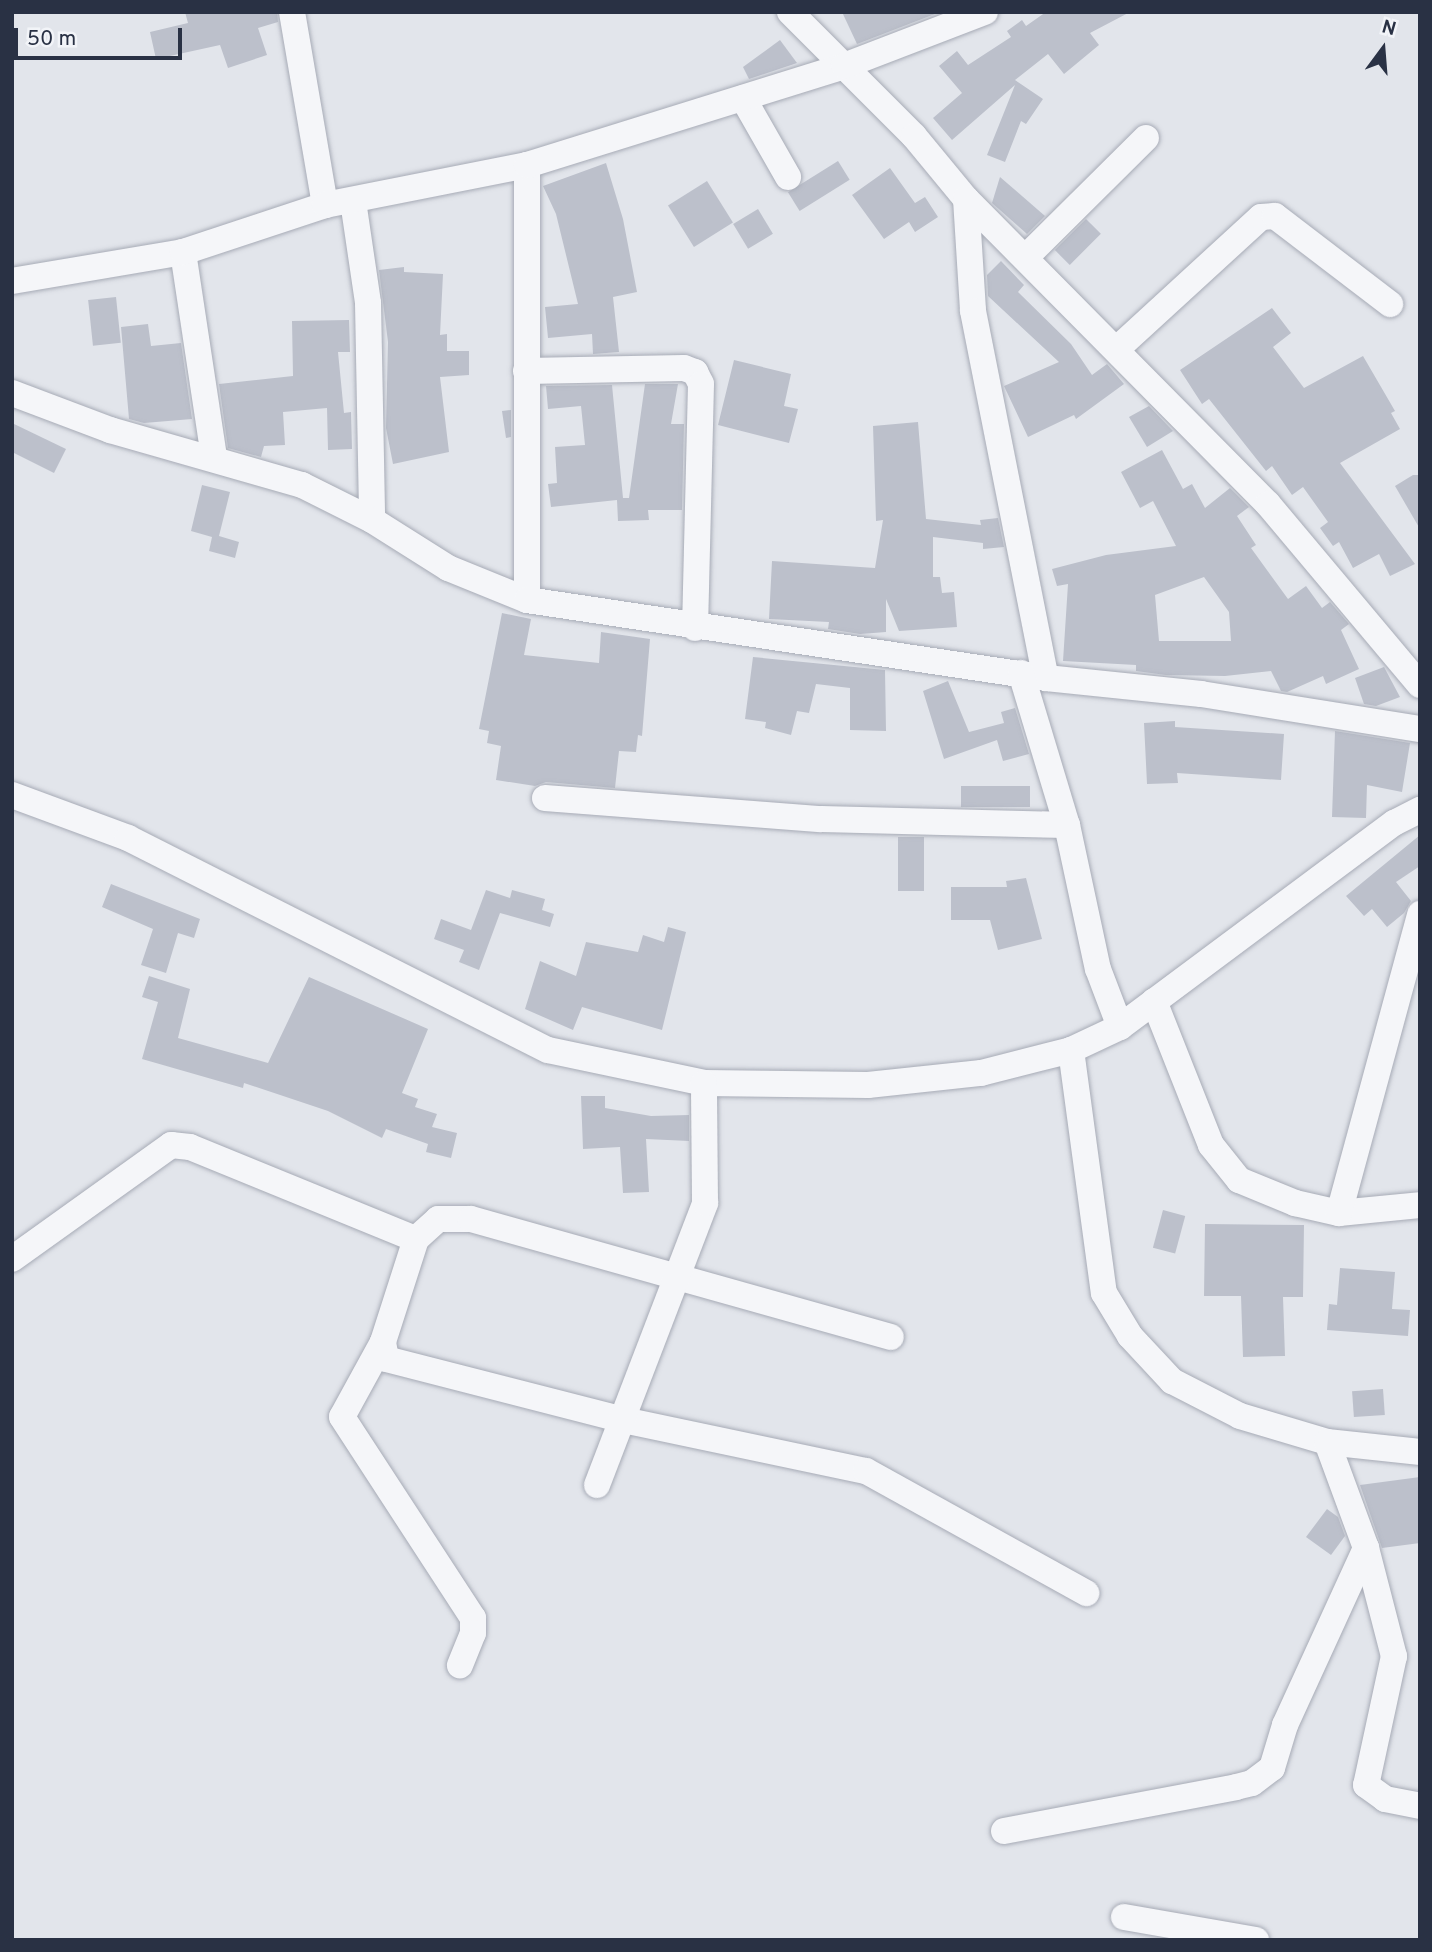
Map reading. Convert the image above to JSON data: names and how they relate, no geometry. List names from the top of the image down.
{
  "scale_bar": "50 m",
  "north": "top"
}
